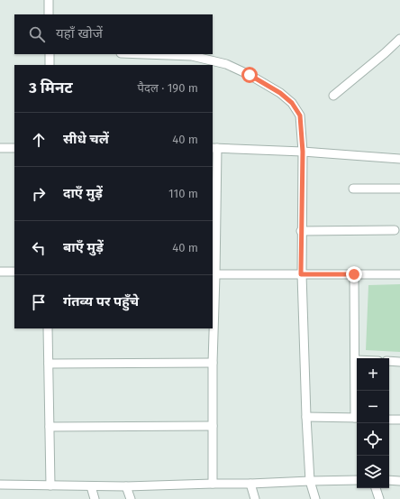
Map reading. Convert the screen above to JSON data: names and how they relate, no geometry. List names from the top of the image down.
{
  "page": {
    "search": "यहाँ खोजें",
    "heading": ["3 मिनट", "पैदल · 190 m"],
    "list": [
      ["सीधे चलें", "40 m"],
      ["दाएँ मुड़ें", "110 m"],
      ["बाएँ मुड़ें", "40 m"],
      "गंतव्य पर पहुँचे"
    ],
    "map_buttons": ["+", "−"]
  }
}
